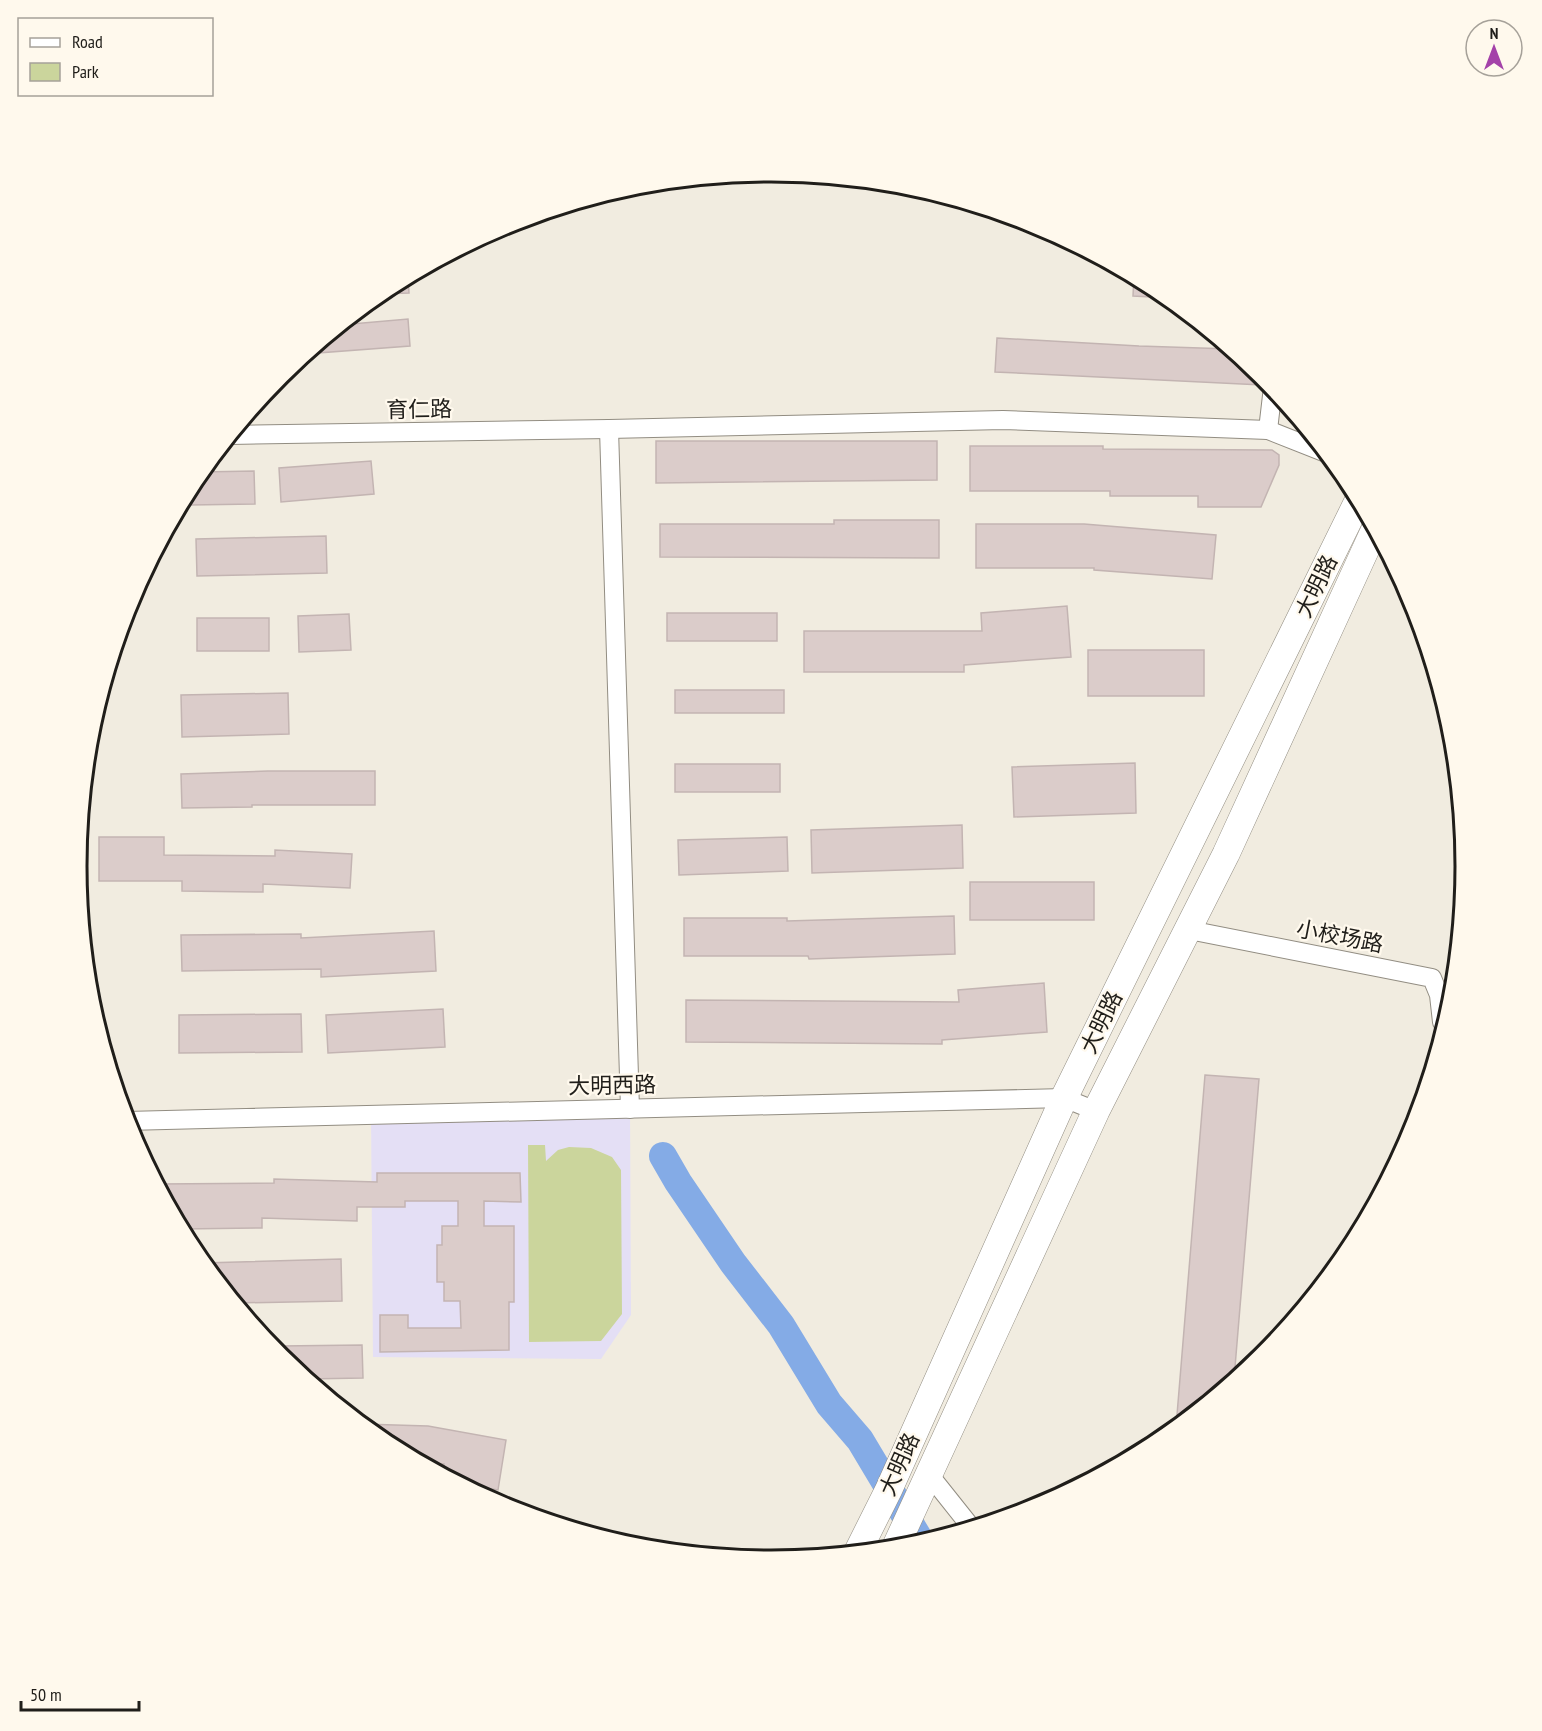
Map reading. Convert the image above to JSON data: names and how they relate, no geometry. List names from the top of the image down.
{
  "streets": {
    "main road": ["大明路"],
    "street": ["育仁路", "小校场路", "大明西路"]
  },
  "crossings": [
    ["大明路", "小校场路"],
    ["大明路", "大明西路"]
  ],
  "legend": ["Road", "Park"],
  "scale_bar": "50 m",
  "north": "top"
}
